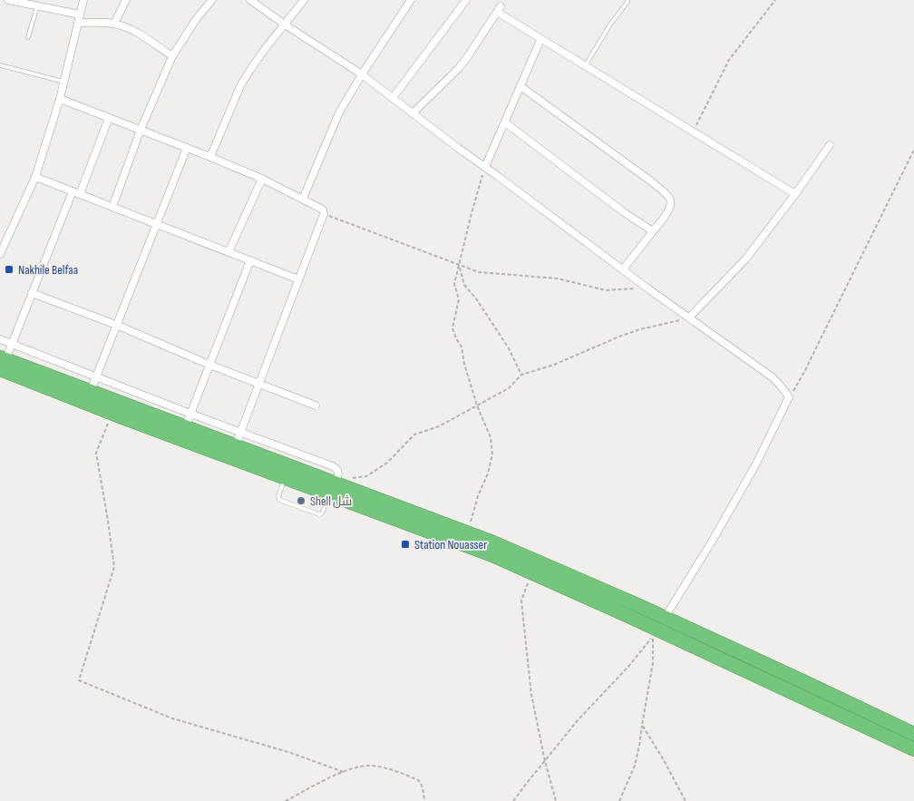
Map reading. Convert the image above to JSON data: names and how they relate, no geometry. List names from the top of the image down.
{
  "places": {
    "transit": ["Nakhile Belfaa", "Station Nouasser"],
    "other": ["Shell شل"]
  }
}
